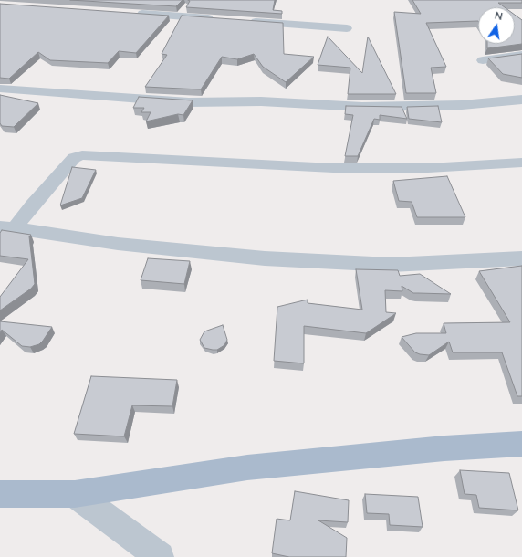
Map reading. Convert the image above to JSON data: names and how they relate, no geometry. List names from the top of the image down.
{
  "north": "top"
}
